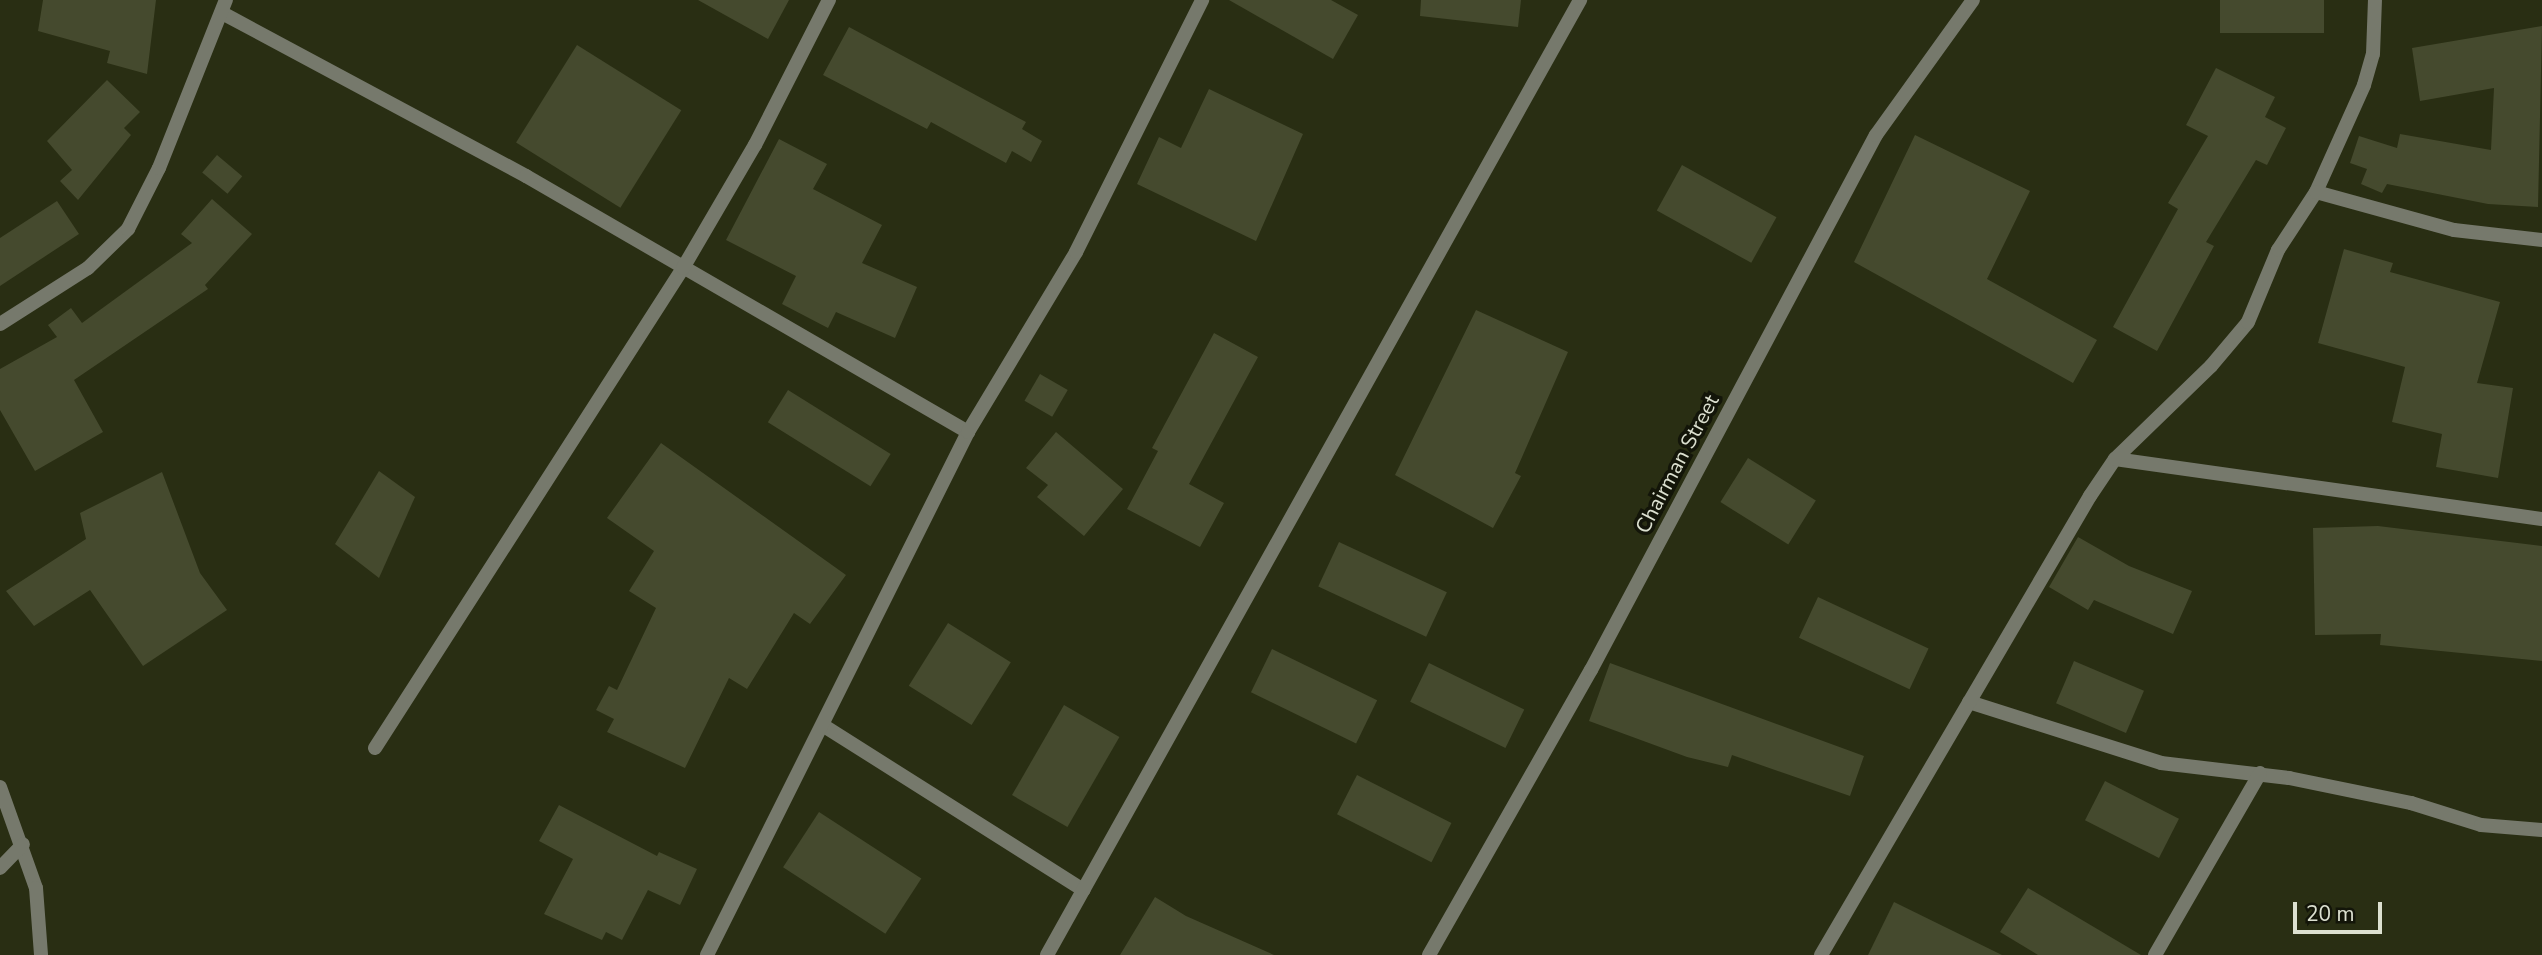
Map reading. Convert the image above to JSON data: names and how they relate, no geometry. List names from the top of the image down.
{
  "streets": {
    "street": ["Chairman Street"]
  },
  "scale_bar": "20 m"
}
